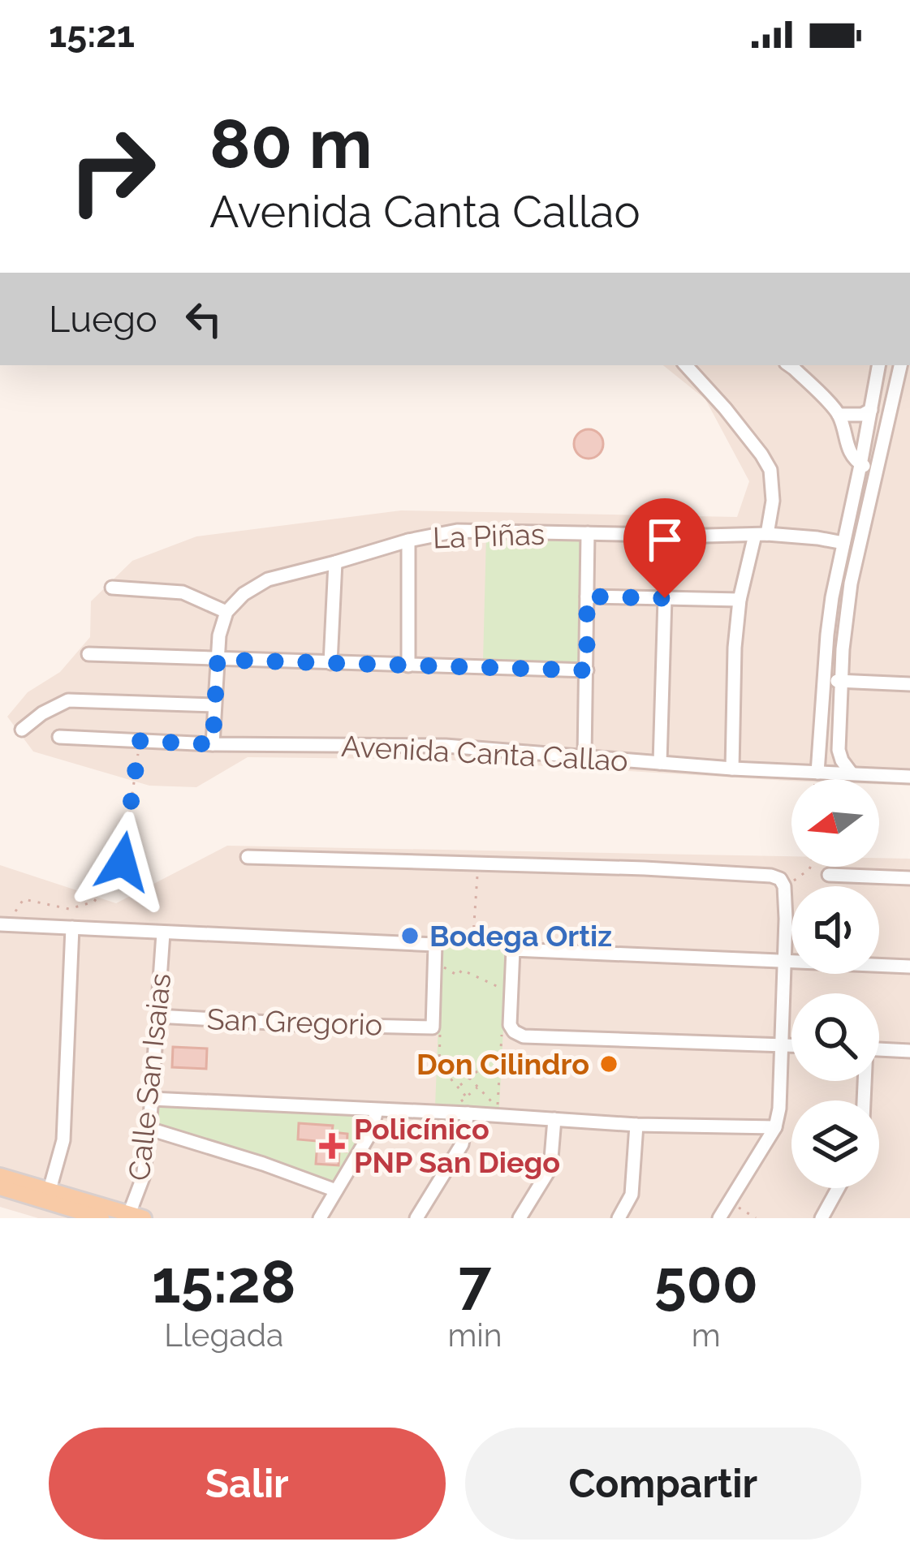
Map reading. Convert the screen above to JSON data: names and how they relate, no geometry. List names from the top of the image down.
{
  "streets": {
    "street": [
      "La Piñas",
      "Avenida Canta Callao",
      "San Gregorio",
      "Calle San Isaias"
    ]
  },
  "crossings": [
    ["San Gregorio", "Calle San Isaias"]
  ],
  "places": {
    "other": ["Bodega Ortiz", "Don Cilindro"],
    "health": ["Policínico PNP San Diego"]
  },
  "north": "left",
  "page": {
    "status": "15:21",
    "turn": ["80 m", "Avenida Canta Callao"],
    "then": "Luego",
    "eta": [
      "15:28",
      "Llegada",
      "7",
      "min",
      "500",
      "m"
    ],
    "buttons": ["Salir", "Compartir"]
  }
}
